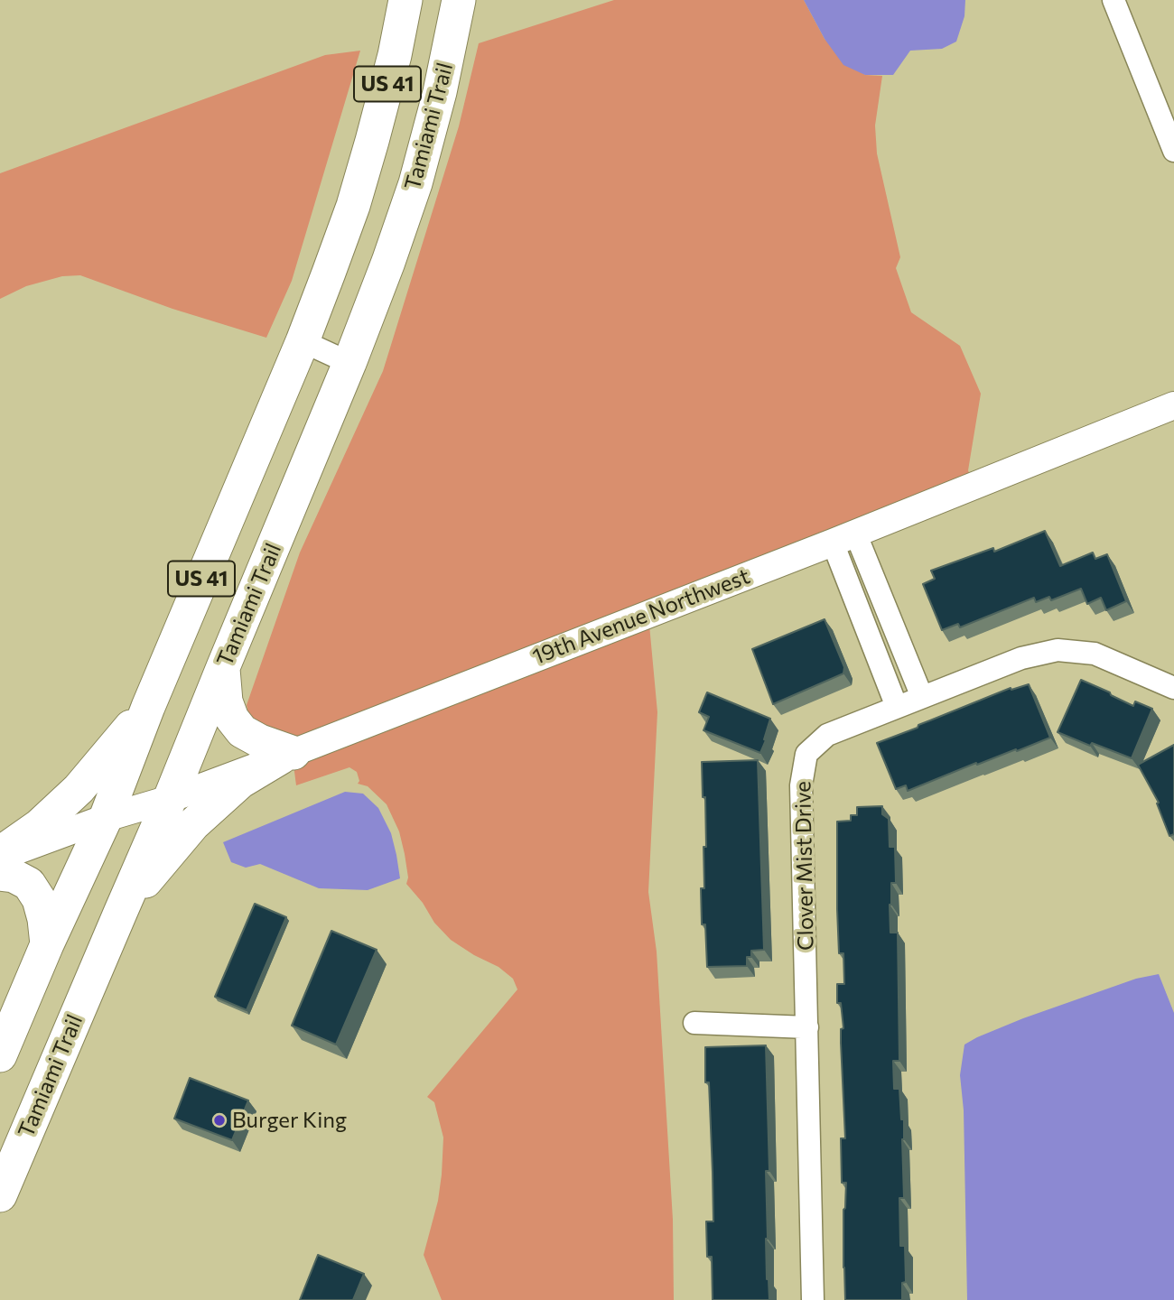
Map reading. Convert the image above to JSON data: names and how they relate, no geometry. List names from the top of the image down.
{
  "streets": {
    "main road": ["US 41", "Tamiami Trail"],
    "street": ["19th Avenue Northwest", "Clover Mist Drive"]
  },
  "crossings": [
    ["US 41", "19th Avenue Northwest"],
    ["Tamiami Trail", "19th Avenue Northwest"]
  ],
  "places": ["Burger King"]
}
